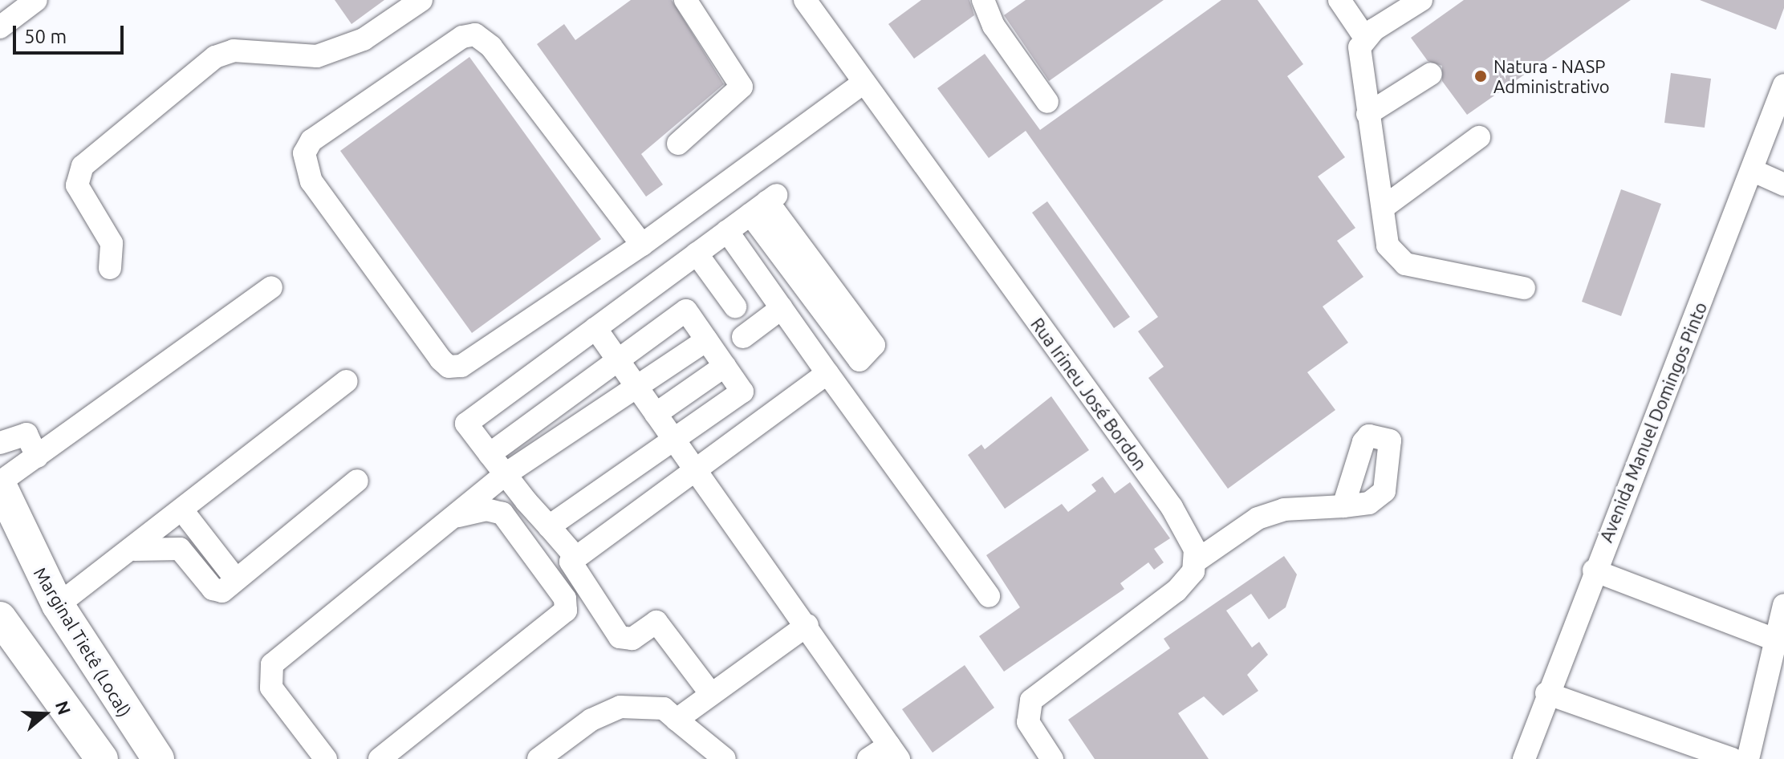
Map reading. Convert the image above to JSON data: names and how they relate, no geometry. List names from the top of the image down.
{
  "streets": {
    "highway": ["Marginal Tietê (Local)"],
    "street": ["Rua Irineu José Bordon", "Avenida Manuel Domingos Pinto"]
  },
  "places": ["Natura - NASP Administrativo"],
  "scale_bar": "50 m",
  "north": "right"
}
